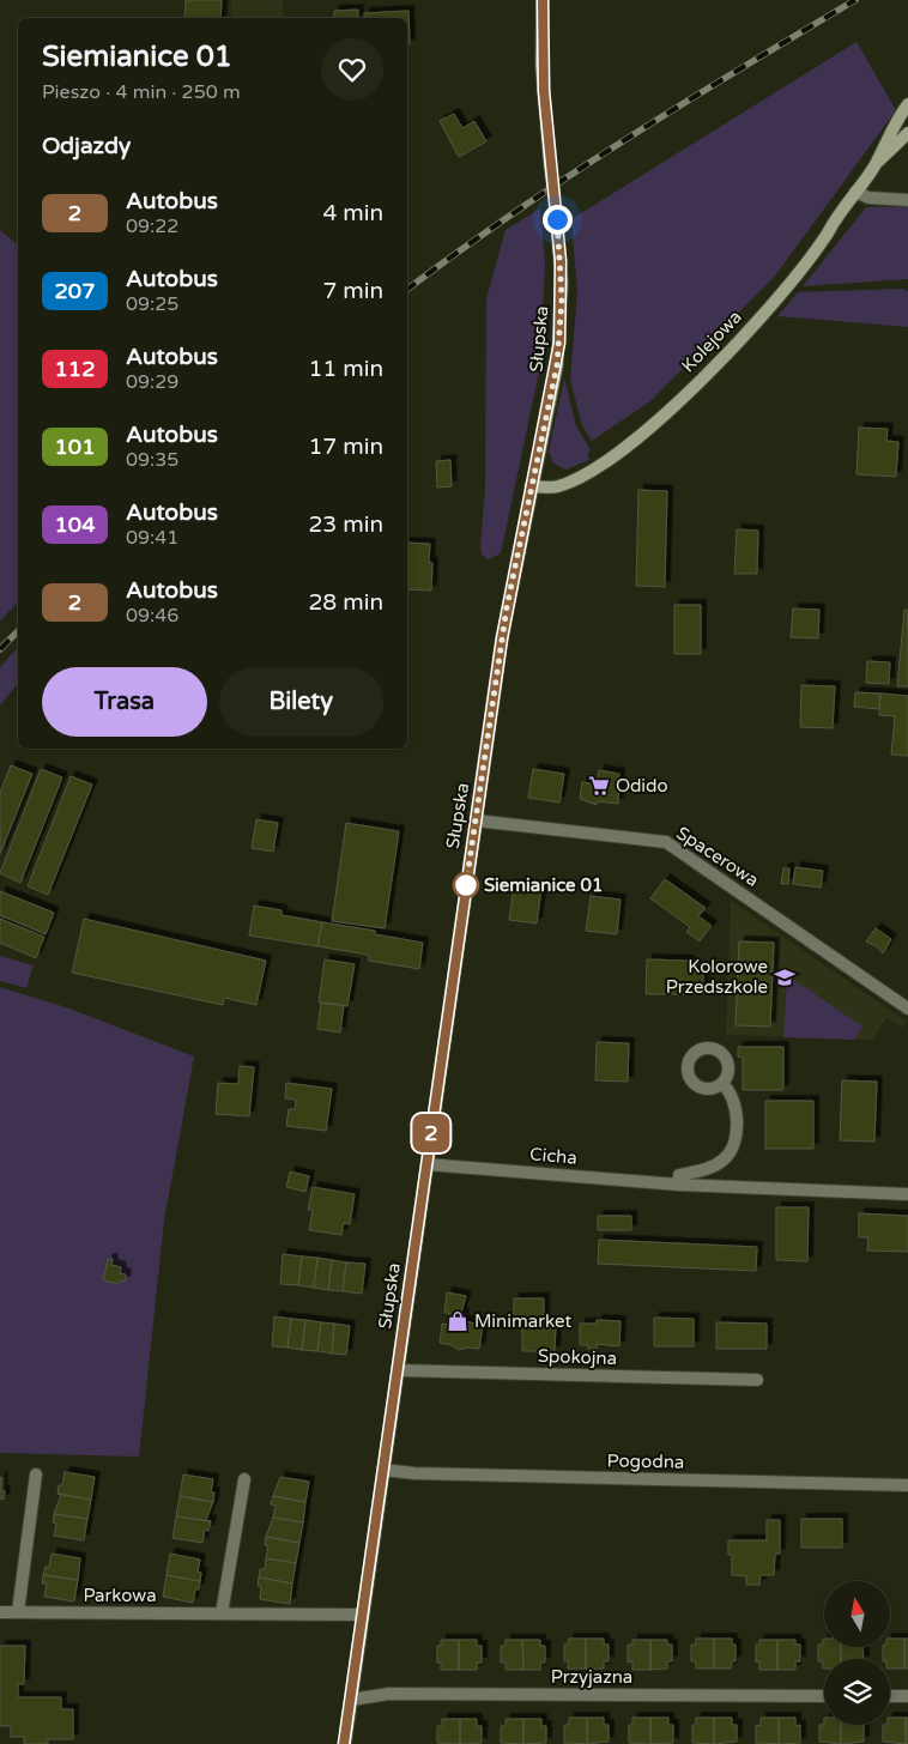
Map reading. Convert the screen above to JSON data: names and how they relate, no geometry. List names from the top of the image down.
{
  "streets": {
    "main road": ["Słupska", "Kolejowa"],
    "street": [
      "Spacerowa",
      "Cicha",
      "Spokojna",
      "Pogodna",
      "Parkowa",
      "Przyjazna"
    ]
  },
  "crossings": [
    ["Słupska", "Kolejowa"],
    ["Słupska", "Spacerowa"],
    ["Słupska", "Cicha"],
    ["Słupska", "Spokojna"],
    ["Słupska", "Pogodna"],
    ["Słupska", "Parkowa"],
    ["Słupska", "Przyjazna"]
  ],
  "places": {
    "supermarket": ["Odido"],
    "other": ["Siemianice 01"],
    "school or university": ["Kolorowe Przedszkole"],
    "shop": ["Minimarket"]
  },
  "lines": ["bus line 2"],
  "north": "top",
  "page": {
    "on_map": "2",
    "heading": [
      ["Siemianice 01", "Pieszo · 4 min · 250 m"],
      "Odjazdy"
    ],
    "list": [
      {
        "mark": "2",
        "name": "Autobus",
        "note": "09:22",
        "value": "4 min"
      },
      {
        "mark": "207",
        "name": "Autobus",
        "note": "09:25",
        "value": "7 min"
      },
      {
        "mark": "112",
        "name": "Autobus",
        "note": "09:29",
        "value": "11 min"
      },
      {
        "mark": "101",
        "name": "Autobus",
        "note": "09:35",
        "value": "17 min"
      },
      {
        "mark": "104",
        "name": "Autobus",
        "note": "09:41",
        "value": "23 min"
      },
      {
        "mark": "2",
        "name": "Autobus",
        "note": "09:46",
        "value": "28 min"
      }
    ],
    "buttons": ["Trasa", "Bilety"]
  }
}
